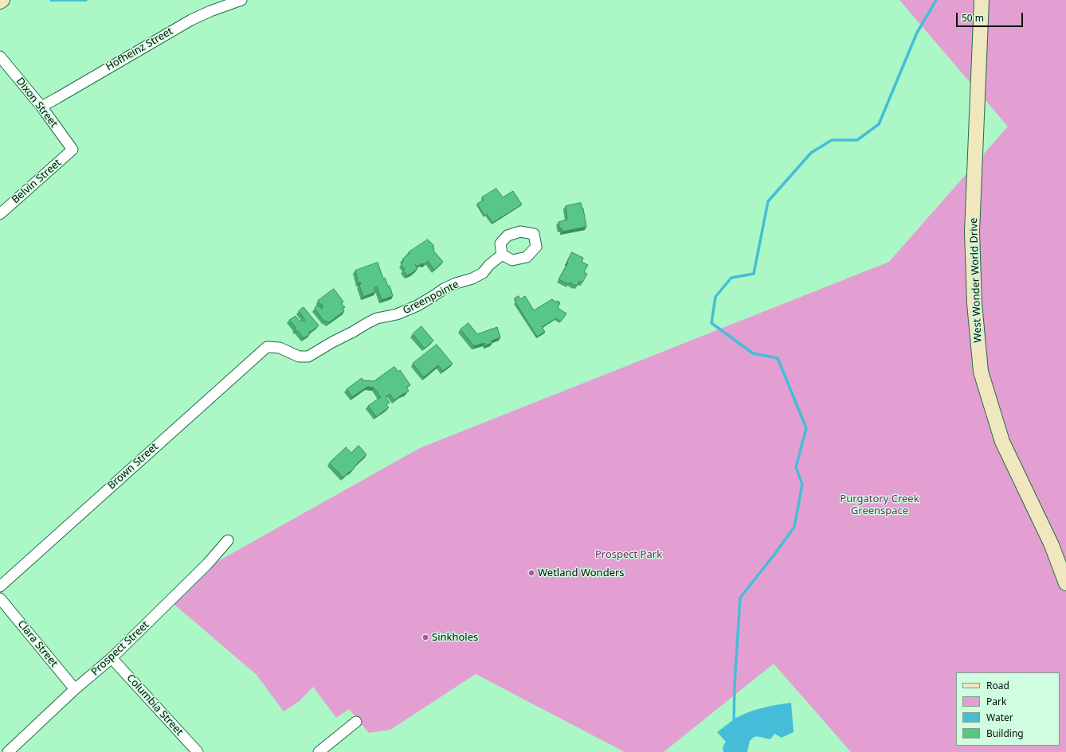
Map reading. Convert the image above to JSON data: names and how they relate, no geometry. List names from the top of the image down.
{
  "streets": {
    "main road": ["West Wonder World Drive"],
    "street": [
      "Hofheinz Street",
      "Dixon Street",
      "Belvin Street",
      "Greenpointe",
      "Brown Street",
      "Clara Street",
      "Prospect Street",
      "Columbia Street"
    ]
  },
  "crossings": [
    ["Hofheinz Street", "Dixon Street"],
    ["Dixon Street", "Belvin Street"],
    ["Greenpointe", "Brown Street"],
    ["Clara Street", "Prospect Street"],
    ["Prospect Street", "Columbia Street"]
  ],
  "parks": ["Purgatory Creek Greenspace", "Prospect Park"],
  "places": ["Wetland Wonders", "Sinkholes"],
  "legend": [
    "Road",
    "Park",
    "Water",
    "Building"
  ],
  "scale_bar": "50 m"
}
